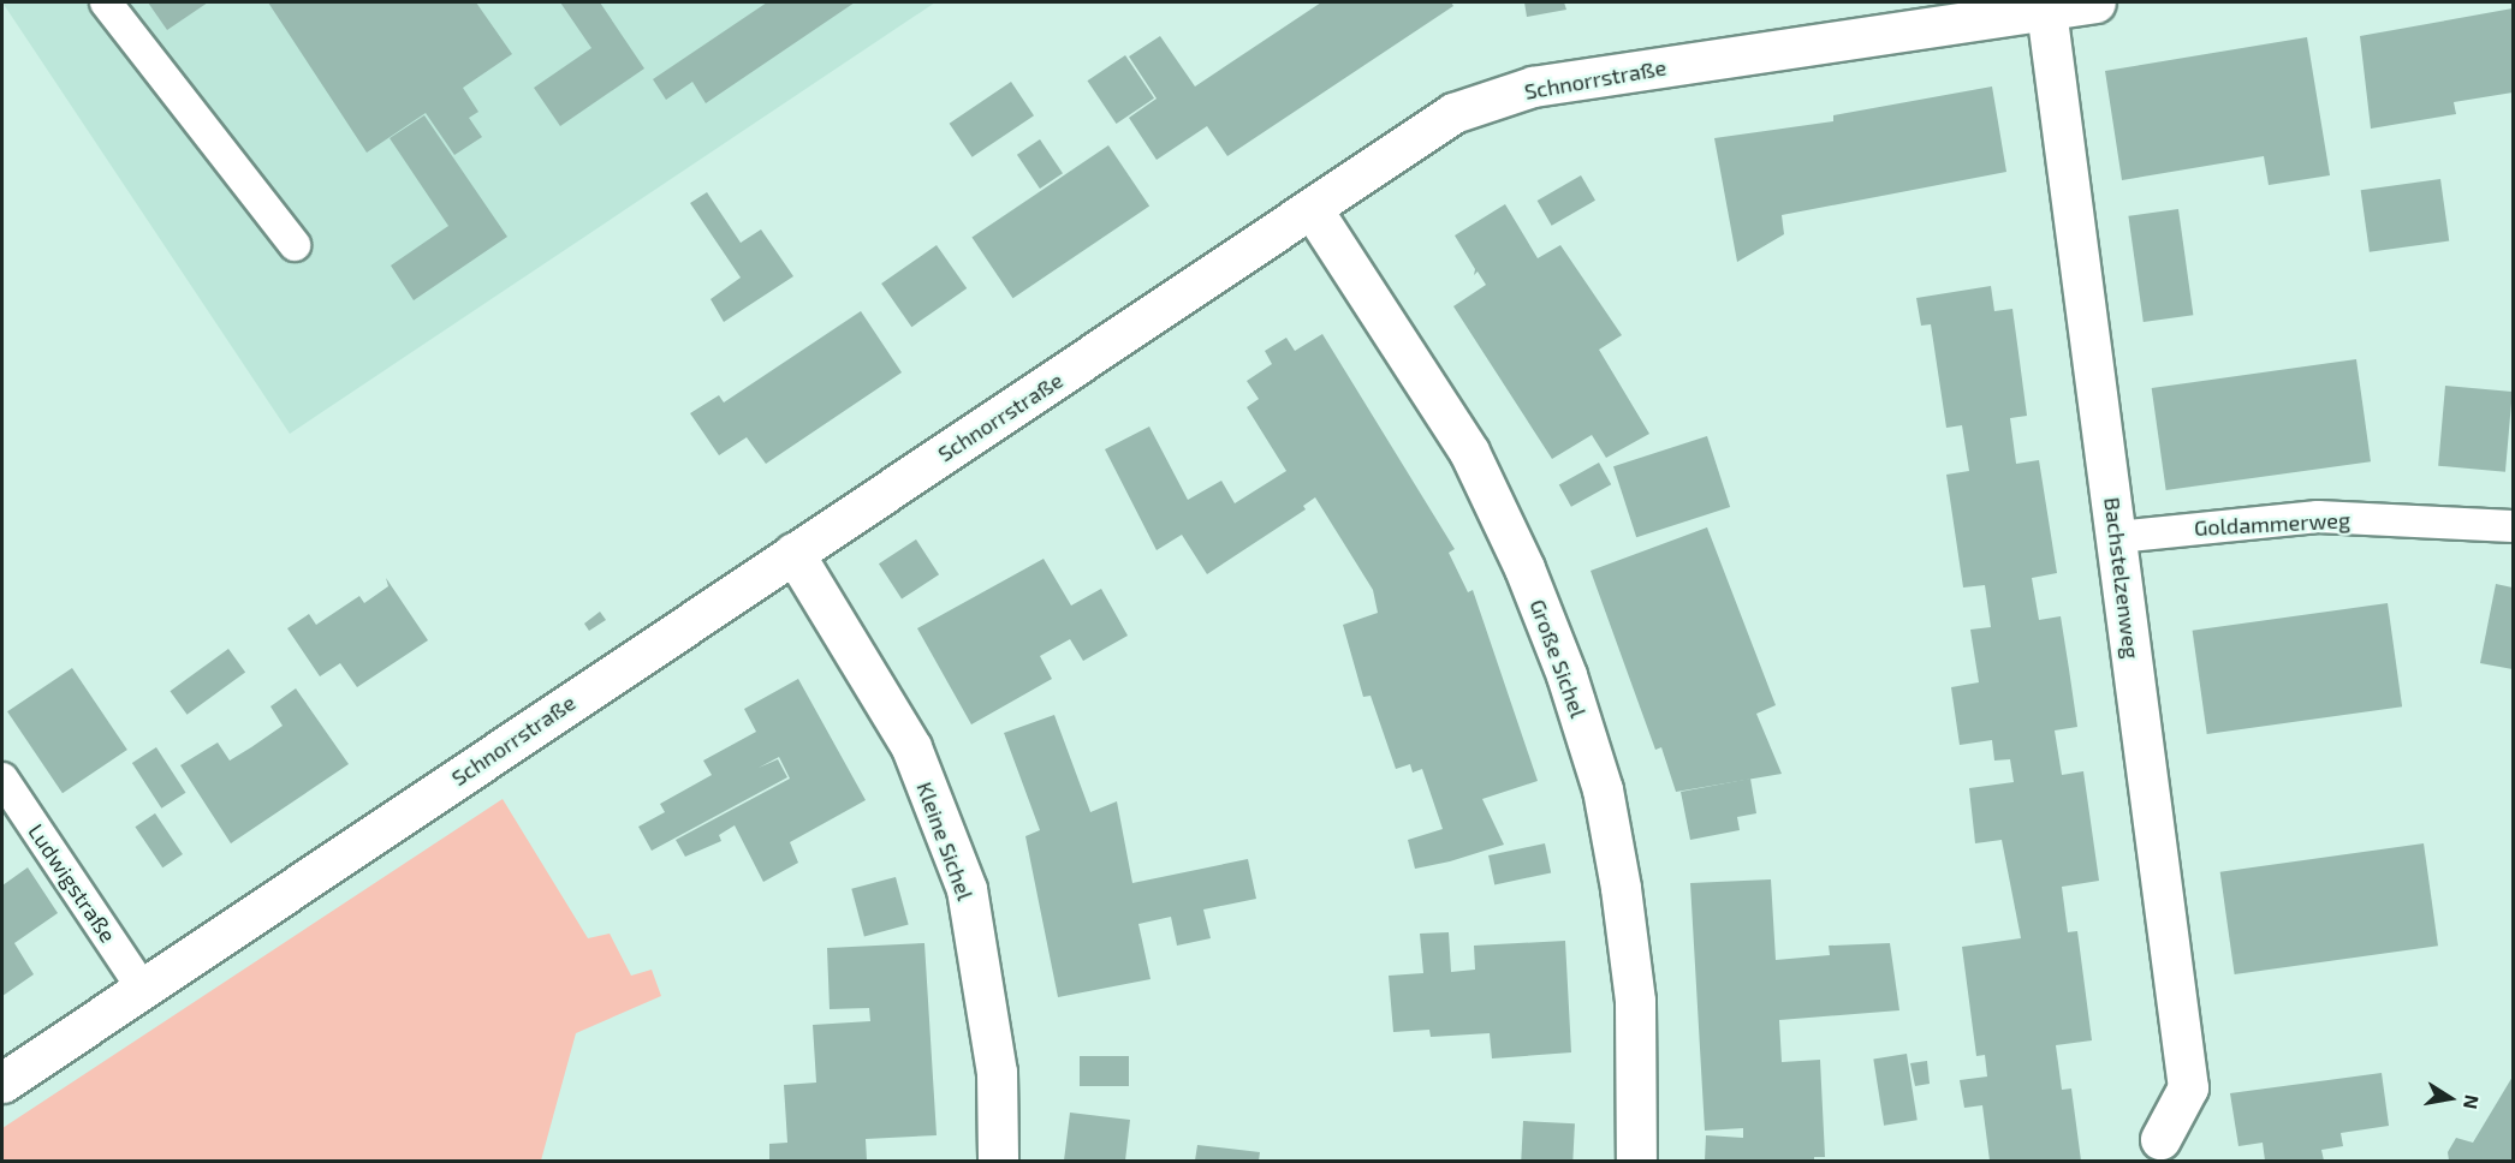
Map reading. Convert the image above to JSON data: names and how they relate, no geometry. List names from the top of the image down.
{
  "streets": {
    "street": [
      "Schnorrstraße",
      "Bachstelzenweg",
      "Große Sichel",
      "Kleine Sichel"
    ],
    "lane": ["Goldammerweg", "Ludwigstraße"]
  },
  "crossings": [
    ["Schnorrstraße", "Bachstelzenweg"],
    ["Schnorrstraße", "Große Sichel"],
    ["Schnorrstraße", "Kleine Sichel"],
    ["Schnorrstraße", "Ludwigstraße"],
    ["Goldammerweg", "Bachstelzenweg"]
  ],
  "north": "right"
}
